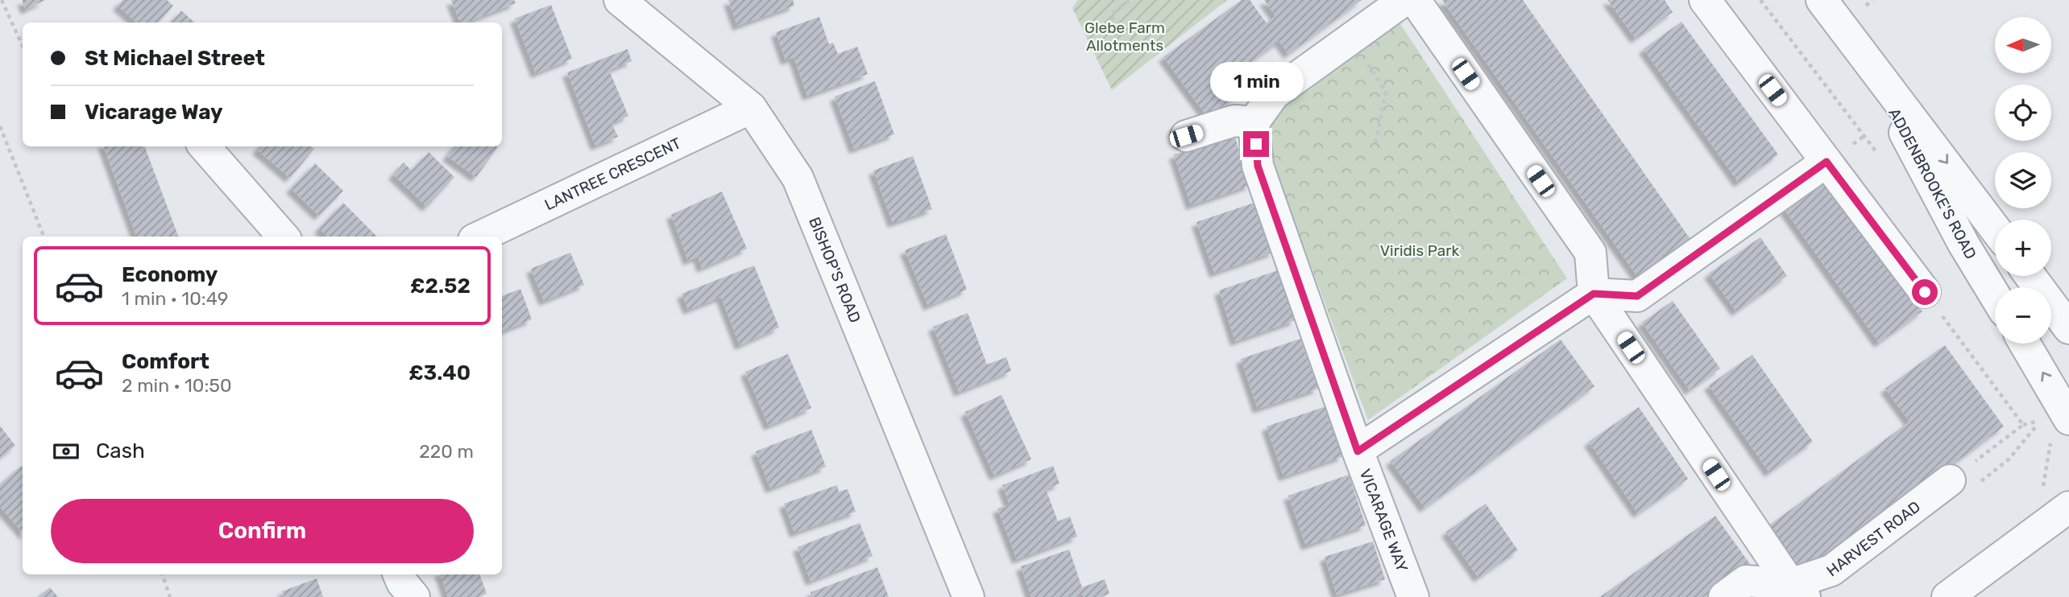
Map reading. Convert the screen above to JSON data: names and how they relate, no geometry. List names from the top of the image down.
{
  "streets": {
    "street": [
      "LANTREE CRESCENT",
      "ADDENBROOKE'S ROAD",
      "BISHOP'S ROAD",
      "VICARAGE WAY",
      "HARVEST ROAD"
    ]
  },
  "crossings": [
    ["LANTREE CRESCENT", "BISHOP'S ROAD"]
  ],
  "parks": ["Glebe Farm Allotments", "Viridis Park"],
  "north": "left",
  "page": {
    "map_buttons": ["+", "−"],
    "banner": ["St Michael Street", "Vicarage Way"],
    "bubble": "1 min",
    "list": [
      {
        "name": "Economy",
        "note": "1 min · 10:49",
        "value": "£2.52"
      },
      {
        "name": "Comfort",
        "note": "2 min · 10:50",
        "value": "£3.40"
      }
    ],
    "pay": ["Cash", "220 m"],
    "buttons": "Confirm"
  }
}
